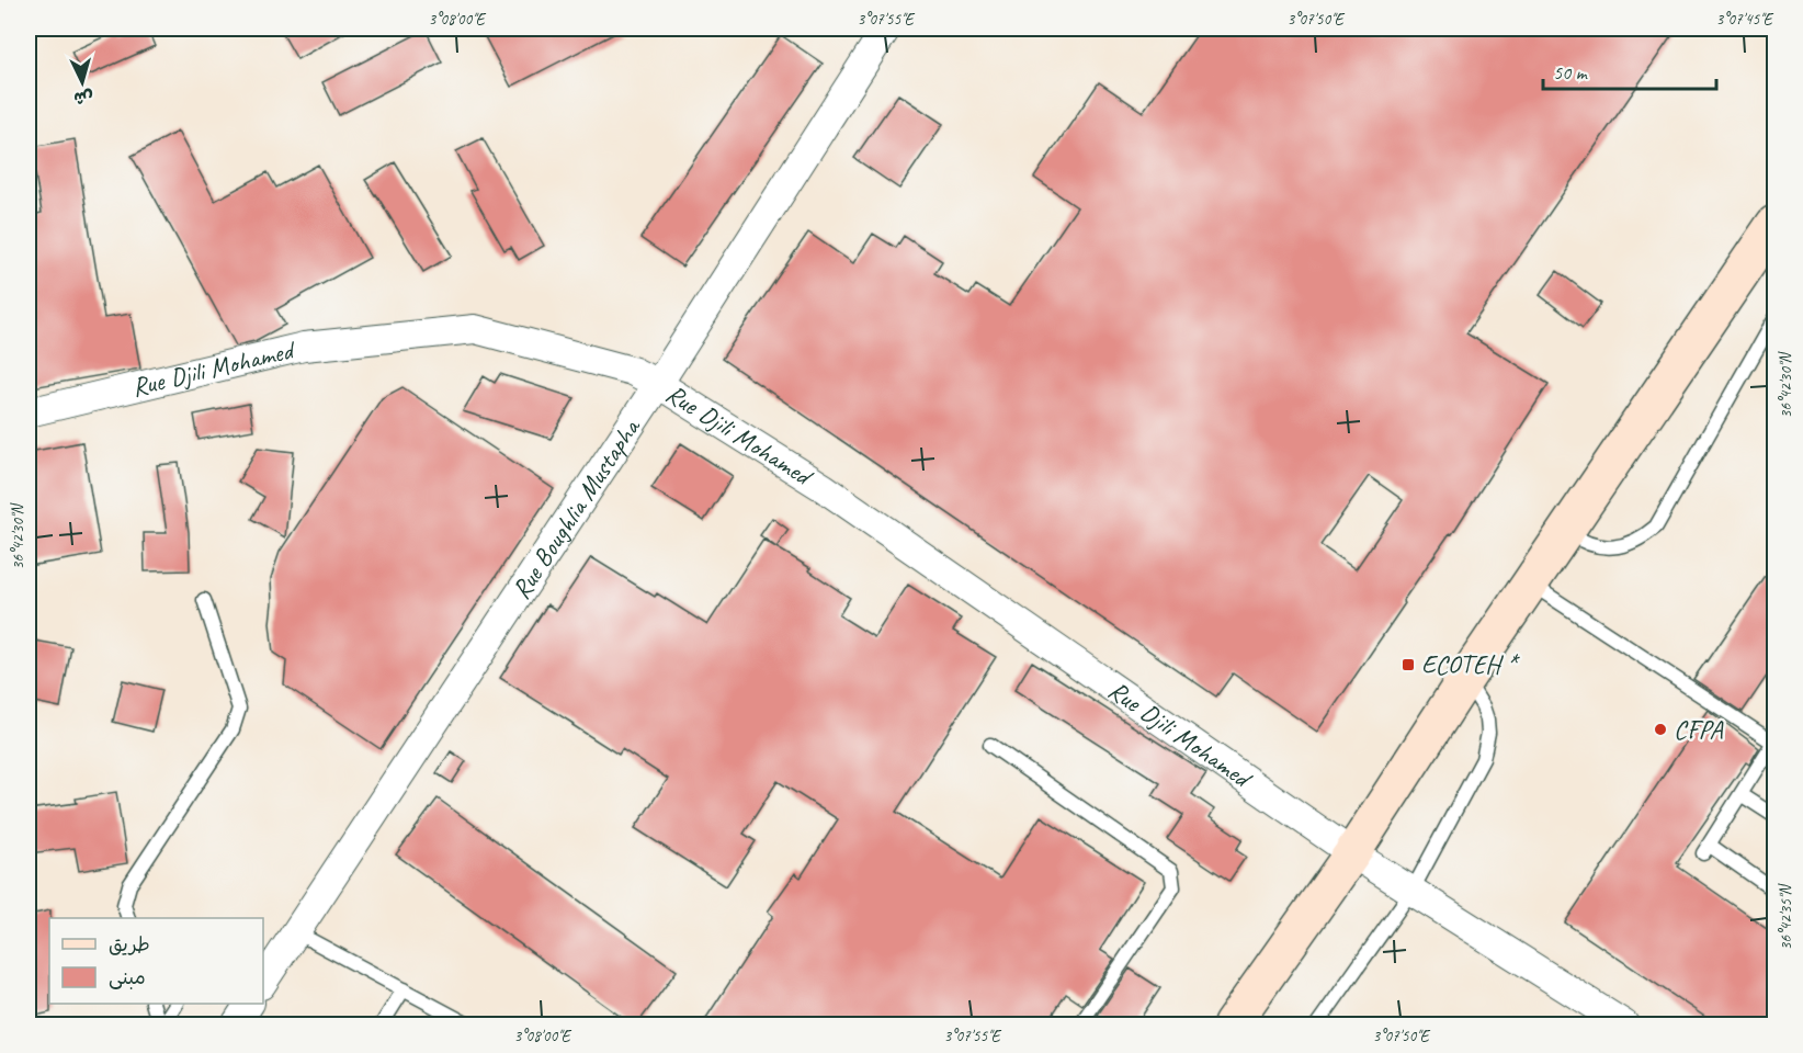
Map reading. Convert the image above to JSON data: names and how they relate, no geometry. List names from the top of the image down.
{
  "streets": {
    "street": ["Rue Djili Mohamed", "Rue Boughlia Mustapha"]
  },
  "crossings": [
    ["Rue Djili Mohamed", "Rue Boughlia Mustapha"]
  ],
  "places": {
    "transit": ["ECOTEH *"],
    "other": ["CFPA"]
  },
  "legend": ["طريق", "مبنى"],
  "scale_bar": "50 m",
  "north": "bottom",
  "coordinates": [
    "3°08'00\"E",
    "3°07'55\"E",
    "3°07'50\"E",
    "3°07'45\"E",
    "36°42'30\"N",
    "36°42'35\"N"
  ]
}
